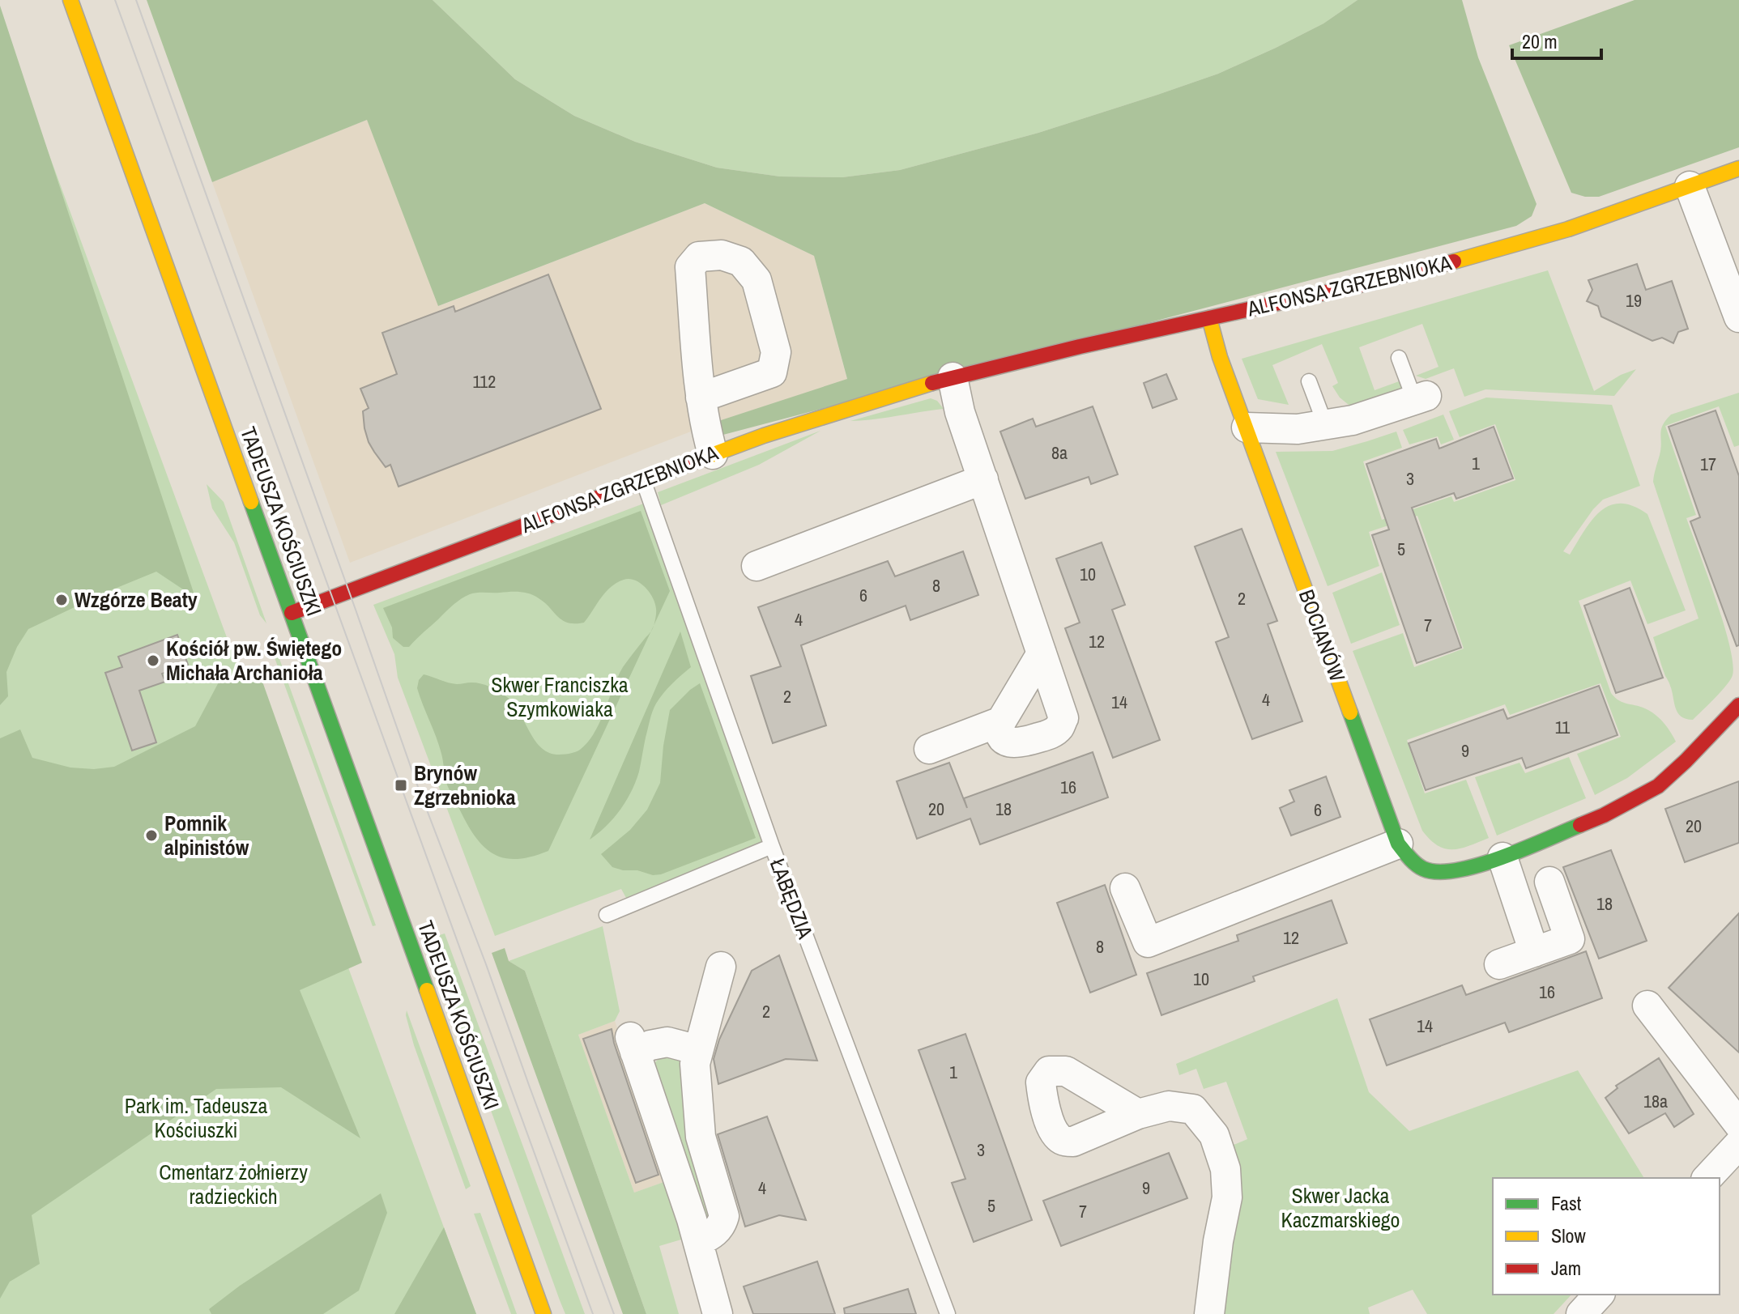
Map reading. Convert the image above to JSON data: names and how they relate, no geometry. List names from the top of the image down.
{
  "streets": {
    "street": ["ALFONSA ZGRZEBNIOKA", "TADEUSZA KOŚCIUSZKI", "BOCIANÓW"],
    "lane": ["ŁABĘDZIA"]
  },
  "crossings": [
    ["ALFONSA ZGRZEBNIOKA", "TADEUSZA KOŚCIUSZKI"],
    ["ALFONSA ZGRZEBNIOKA", "BOCIANÓW"],
    ["ALFONSA ZGRZEBNIOKA", "ŁABĘDZIA"]
  ],
  "parks": [
    "Skwer Franciszka Szymkowiaka",
    "Park im. Tadeusza Kościuszki",
    "Cmentarz żołnierzy radzieckich",
    "Skwer Jacka Kaczmarskiego"
  ],
  "places": {
    "other": ["Wzgórze Beaty", "Kościół pw. Świętego Michała Archanioła", "Pomnik alpinistów"],
    "transit": ["Brynów Zgrzebnioka"]
  },
  "house_numbers": [
    "19",
    "112",
    "8a",
    "1",
    "17",
    "3",
    "5",
    "10",
    "8",
    "6",
    "2",
    "4",
    "7",
    "12",
    "2",
    "4",
    "14",
    "11",
    "9",
    "16",
    "20",
    "18",
    "6",
    "20",
    "18",
    "12",
    "8",
    "10",
    "16",
    "2",
    "14",
    "1",
    "18a",
    "3",
    "4",
    "9",
    "5",
    "7"
  ],
  "legend": ["Fast", "Slow", "Jam"],
  "scale_bar": "20 m"
}
